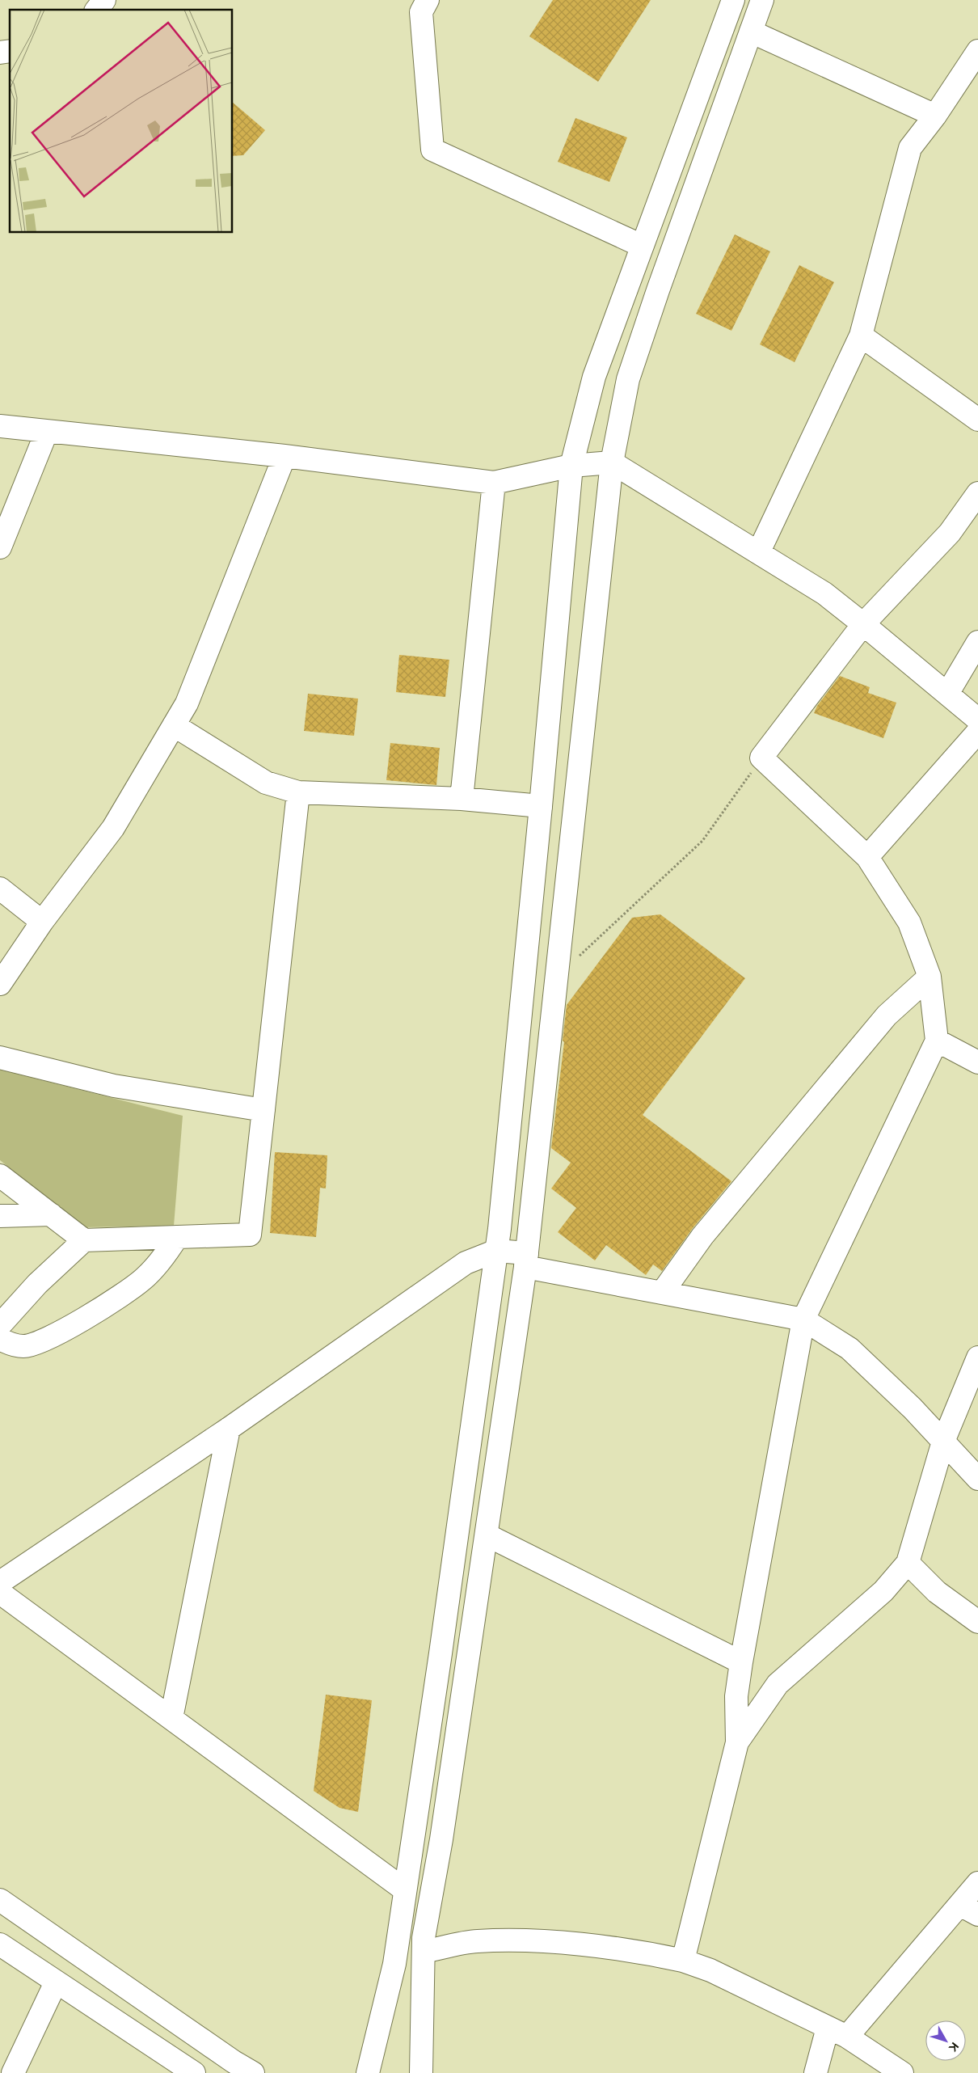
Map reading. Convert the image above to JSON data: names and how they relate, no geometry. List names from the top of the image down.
{
  "north": "bottom right"
}
